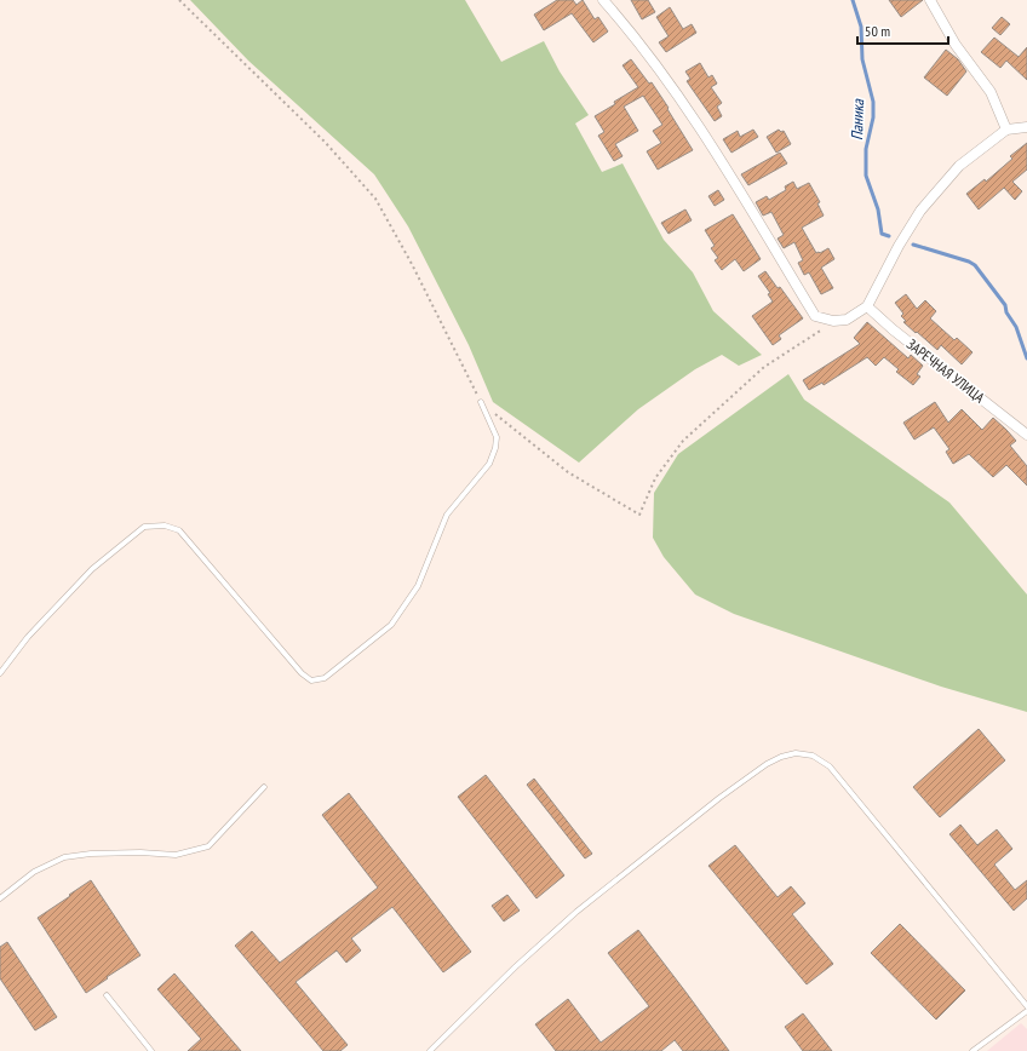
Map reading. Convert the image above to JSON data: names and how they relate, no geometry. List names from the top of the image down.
{
  "streets": {
    "street": ["ЗАРЕЧНАЯ УЛИЦА"]
  },
  "water": ["Паника"],
  "scale_bar": "50 m"
}
